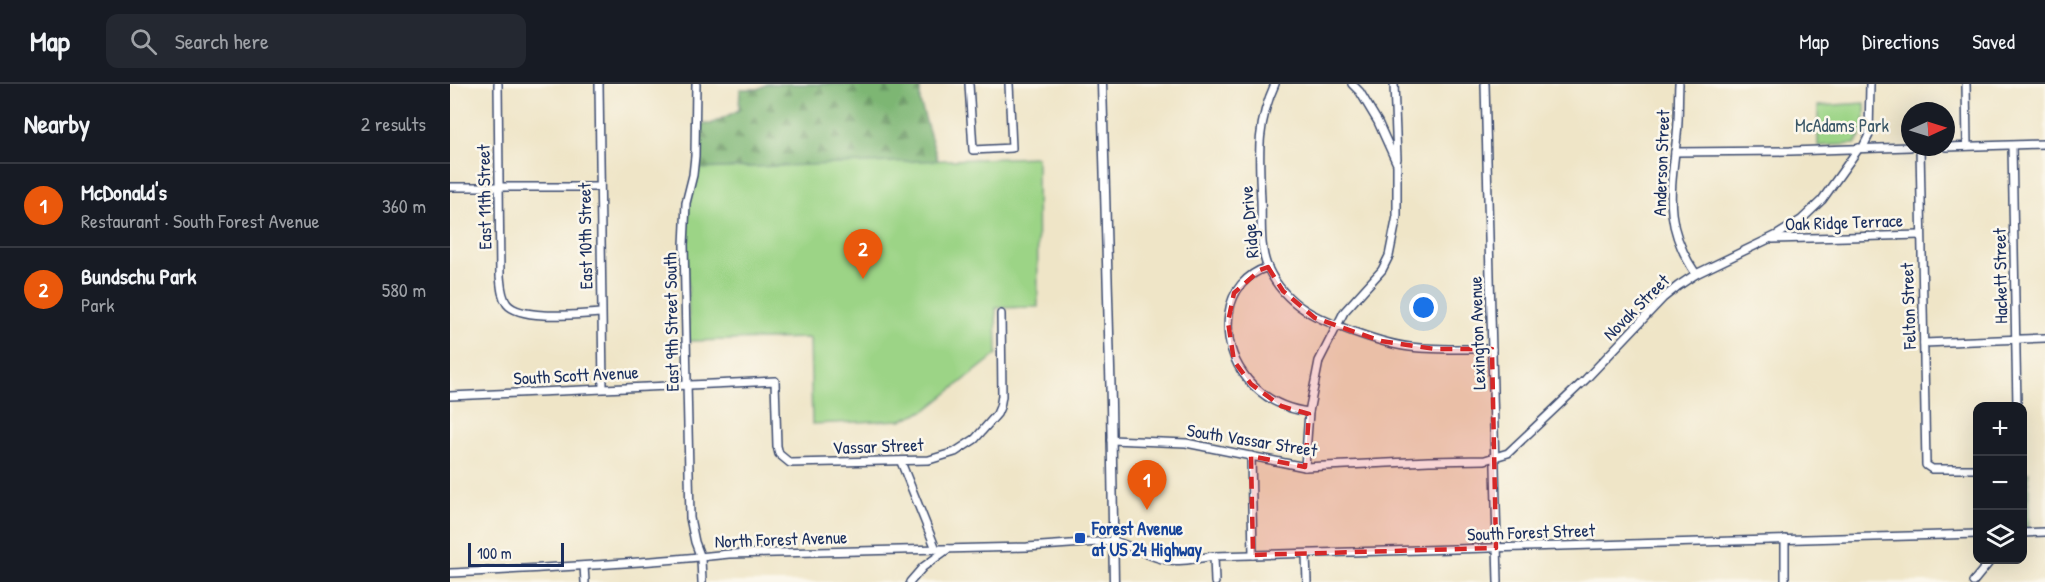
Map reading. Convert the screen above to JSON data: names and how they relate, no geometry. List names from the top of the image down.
{
  "streets": {
    "street": [
      "Anderson Street",
      "East 11th Street",
      "Ridge Drive",
      "Oak Ridge Terrace",
      "East 10th Street",
      "Hackett Street",
      "Felton Street",
      "Novak Street",
      "East 9th Street South",
      "Lexington Avenue",
      "South Scott Avenue",
      "South Vassar Street",
      "Vassar Street",
      "South Forest Street",
      "North Forest Avenue"
    ]
  },
  "crossings": [
    ["Anderson Street", "Novak Street"],
    ["East 11th Street", "East 10th Street"],
    ["Ridge Drive", "Lexington Avenue"],
    ["Oak Ridge Terrace", "Felton Street"],
    ["Oak Ridge Terrace", "Novak Street"],
    ["East 10th Street", "South Scott Avenue"],
    ["Novak Street", "Lexington Avenue"],
    ["Novak Street", "South Vassar Street"],
    ["East 9th Street South", "South Scott Avenue"],
    ["East 9th Street South", "North Forest Avenue"],
    ["Lexington Avenue", "South Vassar Street"],
    ["Lexington Avenue", "South Forest Street"],
    ["South Scott Avenue", "Vassar Street"],
    ["South Forest Street", "North Forest Avenue"]
  ],
  "parks": ["McAdams Park"],
  "places": {
    "transit": ["Forest Avenue at US 24 Highway"]
  },
  "scale_bar": "100 m",
  "north": "right",
  "page": {
    "header": "Map",
    "search": "Search here",
    "nav": ["Map", "Directions", "Saved"],
    "heading": ["Nearby", "2 results"],
    "list": [
      {
        "mark": "1",
        "name": "McDonald's",
        "note": "Restaurant · South Forest Avenue",
        "value": "360 m"
      },
      {
        "mark": "2",
        "name": "Bundschu Park",
        "note": "Park",
        "value": "580 m"
      }
    ],
    "pins": ["2", "1"],
    "map_buttons": ["+", "−"],
    "scale": "100 m"
  }
}
